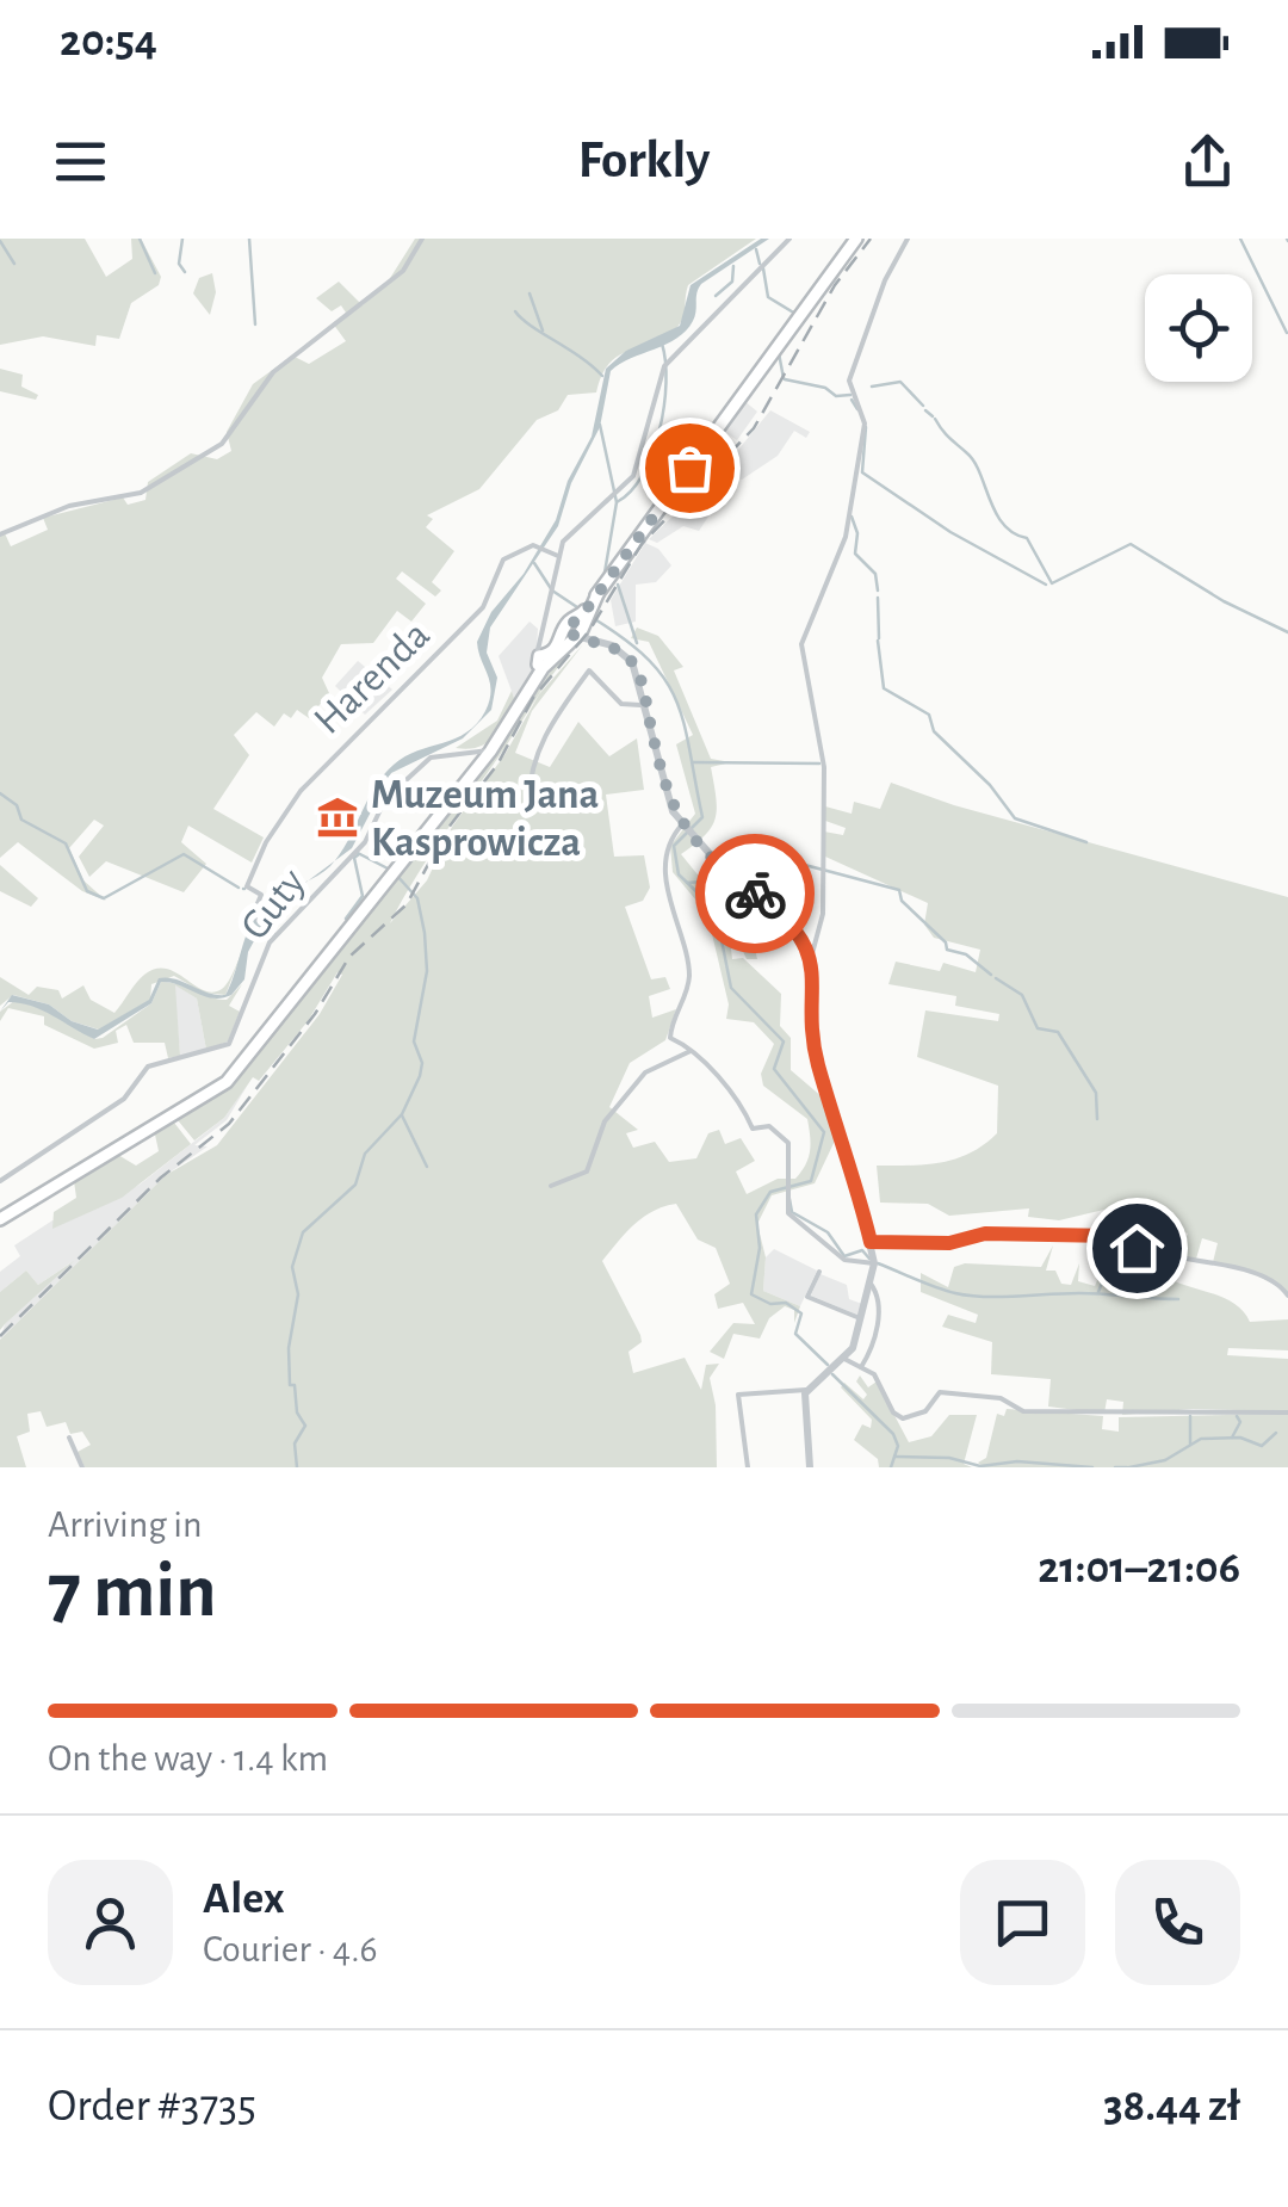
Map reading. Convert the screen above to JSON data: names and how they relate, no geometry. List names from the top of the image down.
{
  "streets": {
    "street": ["Harenda", "Guty"]
  },
  "crossings": [
    ["Harenda", "Guty"]
  ],
  "places": {
    "museum": ["Muzeum Jana Kasprowicza"]
  },
  "page": {
    "status": "20:54",
    "header": "Forkly",
    "heading": ["7 min", "Arriving in", "21:01–21:06"],
    "panel": [
      "Alex",
      "Courier · 4.6",
      "Order #3735",
      "38.44 zł"
    ],
    "bar": "On the way · 1.4 km"
  }
}
